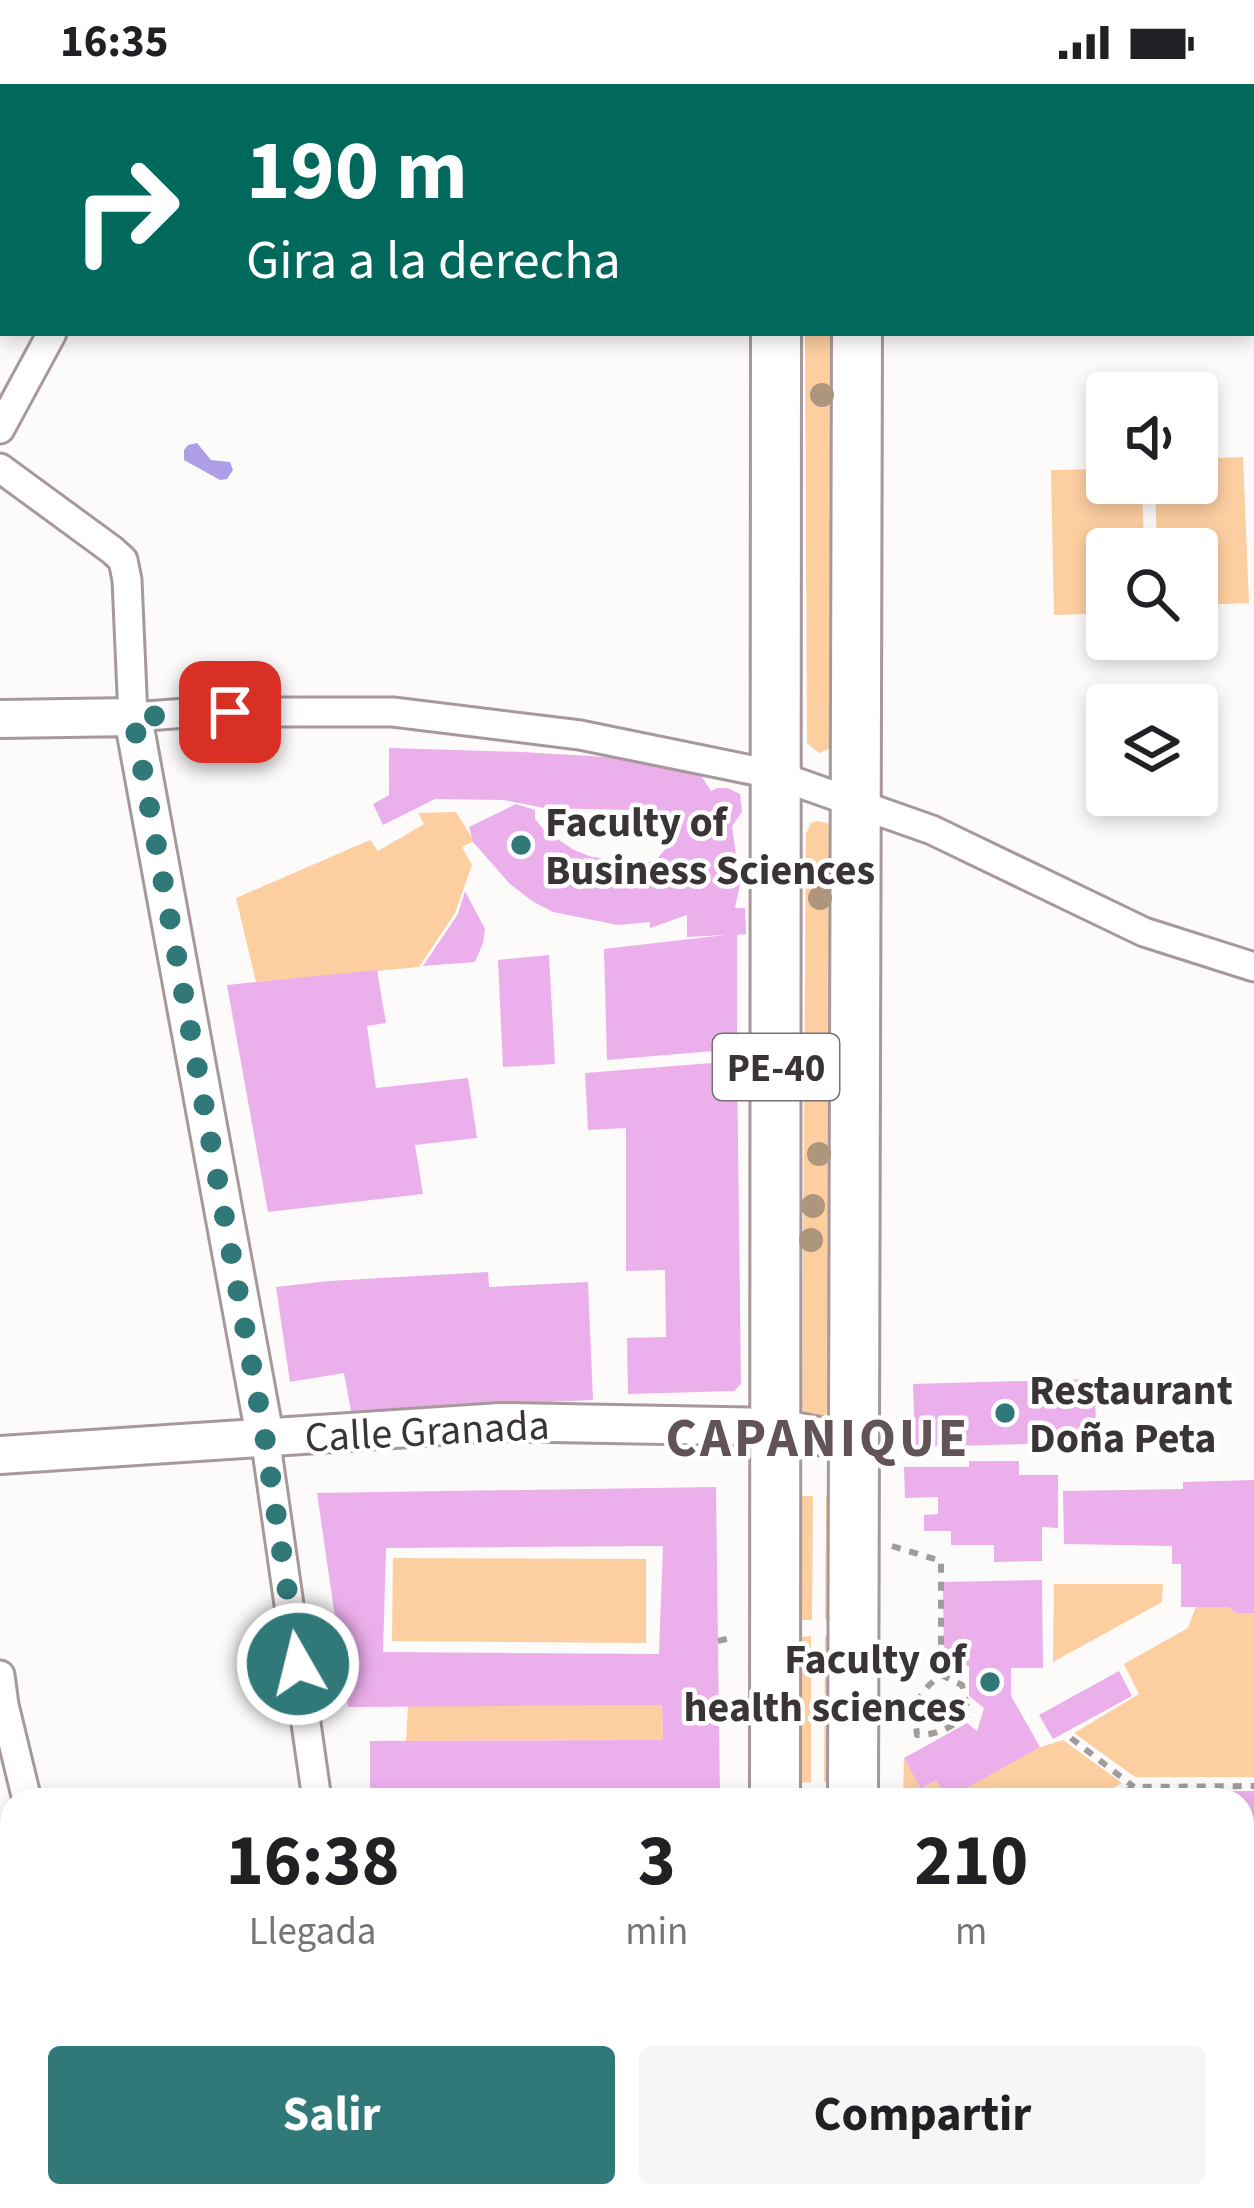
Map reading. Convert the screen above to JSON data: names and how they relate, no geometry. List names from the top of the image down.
{
  "streets": {
    "highway": ["PE-40"],
    "street": ["Calle Granada"]
  },
  "crossings": [
    ["PE-40", "Calle Granada"]
  ],
  "districts": ["CAPANIQUE"],
  "places": ["Faculty of Business Sciences", "Restaurant Doña Peta", "Faculty of health sciences"],
  "page": {
    "status": "16:35",
    "turn": ["190 m", "Gira a la derecha"],
    "eta": [
      "16:38",
      "Llegada",
      "3",
      "min",
      "210",
      "m"
    ],
    "buttons": ["Salir", "Compartir"]
  }
}
